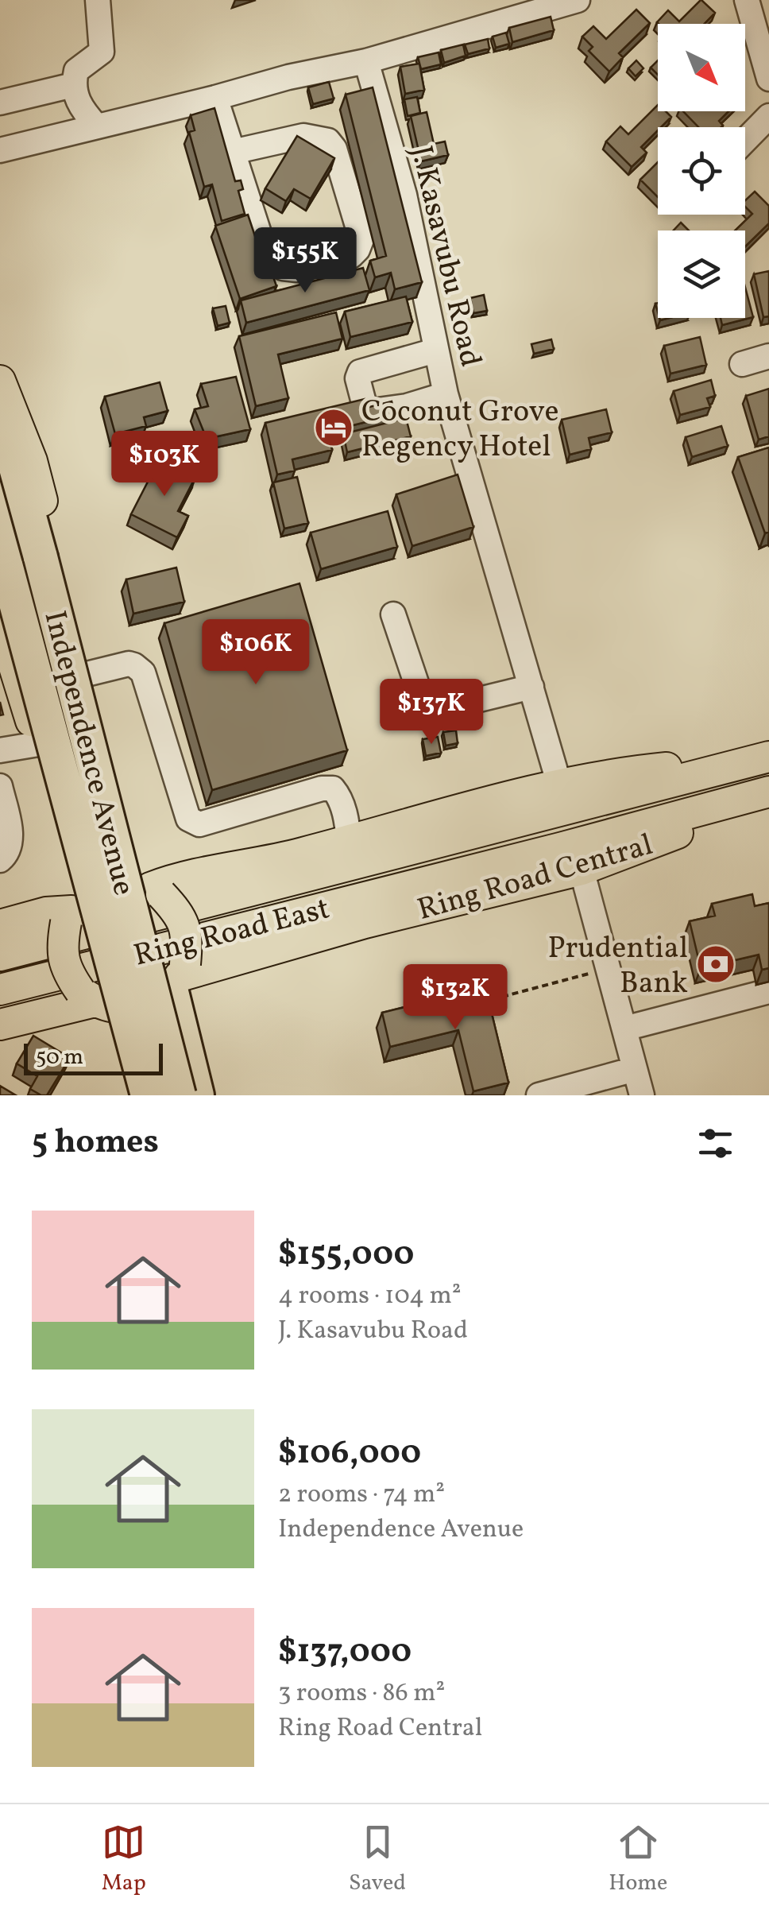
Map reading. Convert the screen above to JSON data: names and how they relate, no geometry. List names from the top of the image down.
{
  "streets": {
    "highway": ["Independence Avenue"],
    "main road": ["Ring Road Central", "Ring Road East"],
    "street": ["J. Kasavubu Road"]
  },
  "crossings": [
    ["J. Kasavubu Road", "Ring Road Central"],
    ["Independence Avenue", "Ring Road Central"],
    ["Ring Road Central", "Ring Road East"]
  ],
  "places": {
    "hotel": ["Coconut Grove Regency Hotel"],
    "bank": ["Prudential Bank"]
  },
  "scale_bar": "50 m",
  "north": "bottom right",
  "page": {
    "price": [
      "$155K",
      "$103K",
      "$106K",
      "$137K",
      "$132K"
    ],
    "scale": "50 m",
    "heading": "5 homes",
    "list": [
      {
        "name": "$155,000",
        "note": "4 rooms · 104 m² · J. Kasavubu Road"
      },
      {
        "name": "$106,000",
        "note": "2 rooms · 74 m² · Independence Avenue"
      },
      {
        "name": "$137,000",
        "note": "3 rooms · 86 m² · Ring Road Central"
      }
    ],
    "tabs": ["Map", "Saved", "Home"]
  }
}
